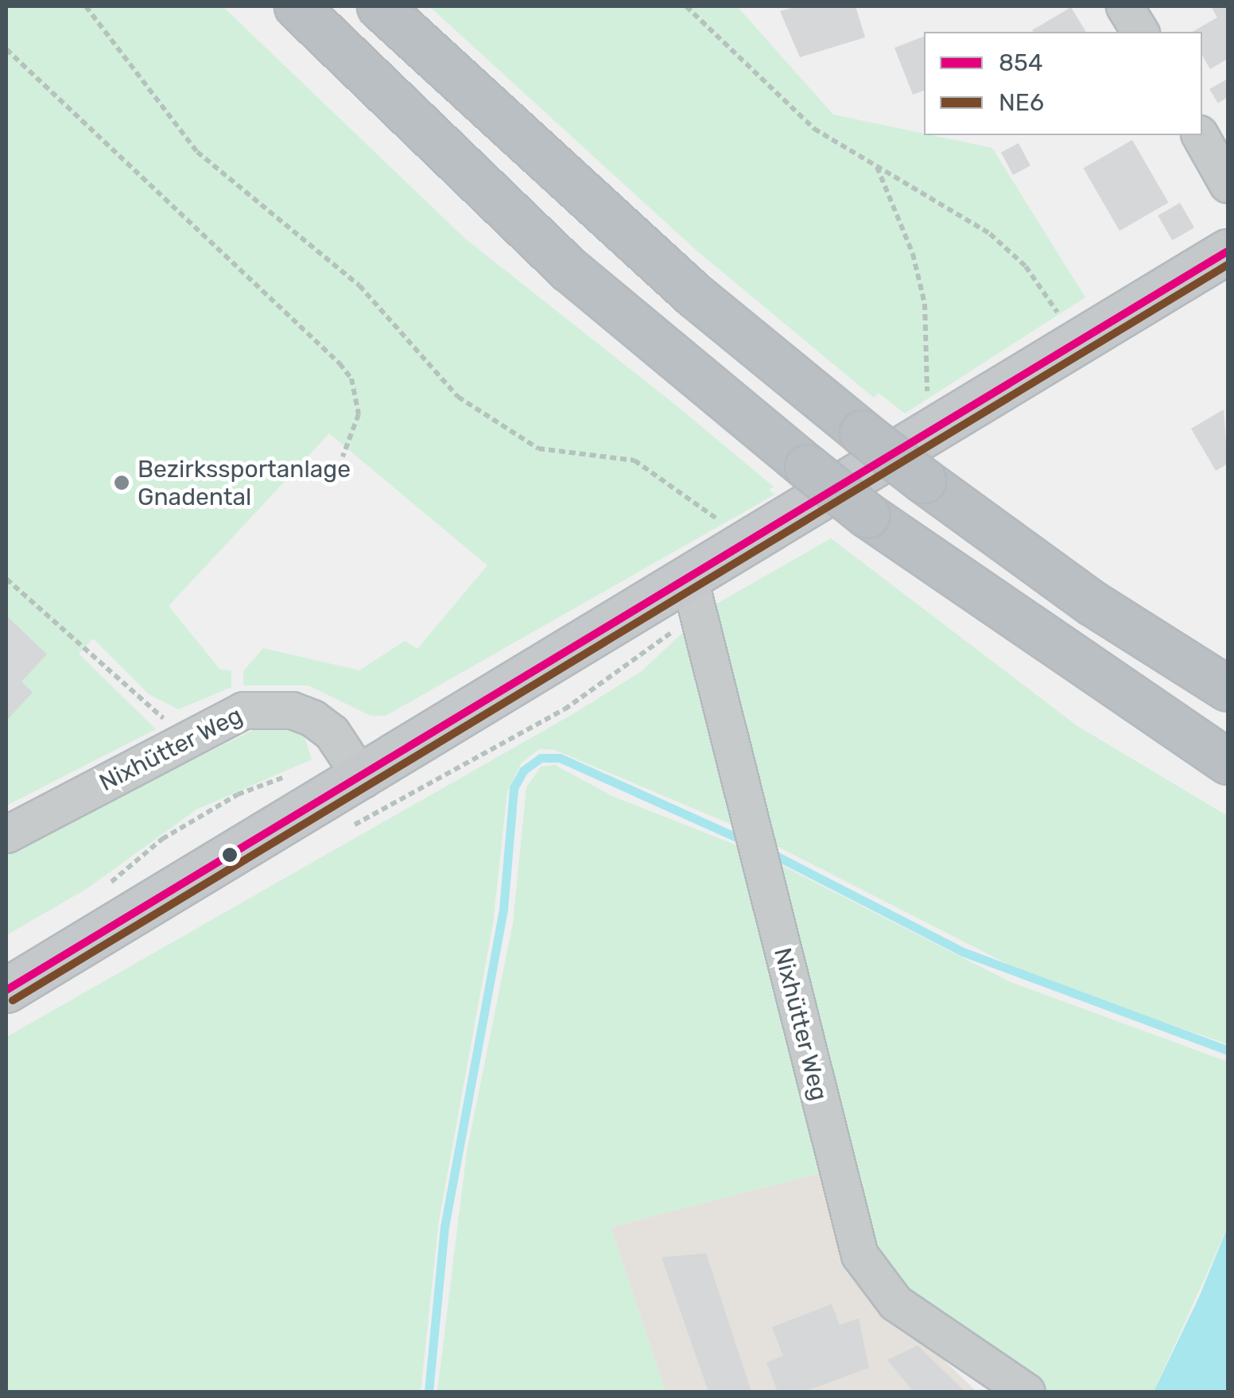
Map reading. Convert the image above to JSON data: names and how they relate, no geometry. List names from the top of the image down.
{
  "streets": {
    "street": ["Nixhütter Weg"]
  },
  "places": ["Bezirkssportanlage Gnadental"],
  "lines": ["transit line 854", "transit line NE6"],
  "legend": ["854", "NE6"]
}
